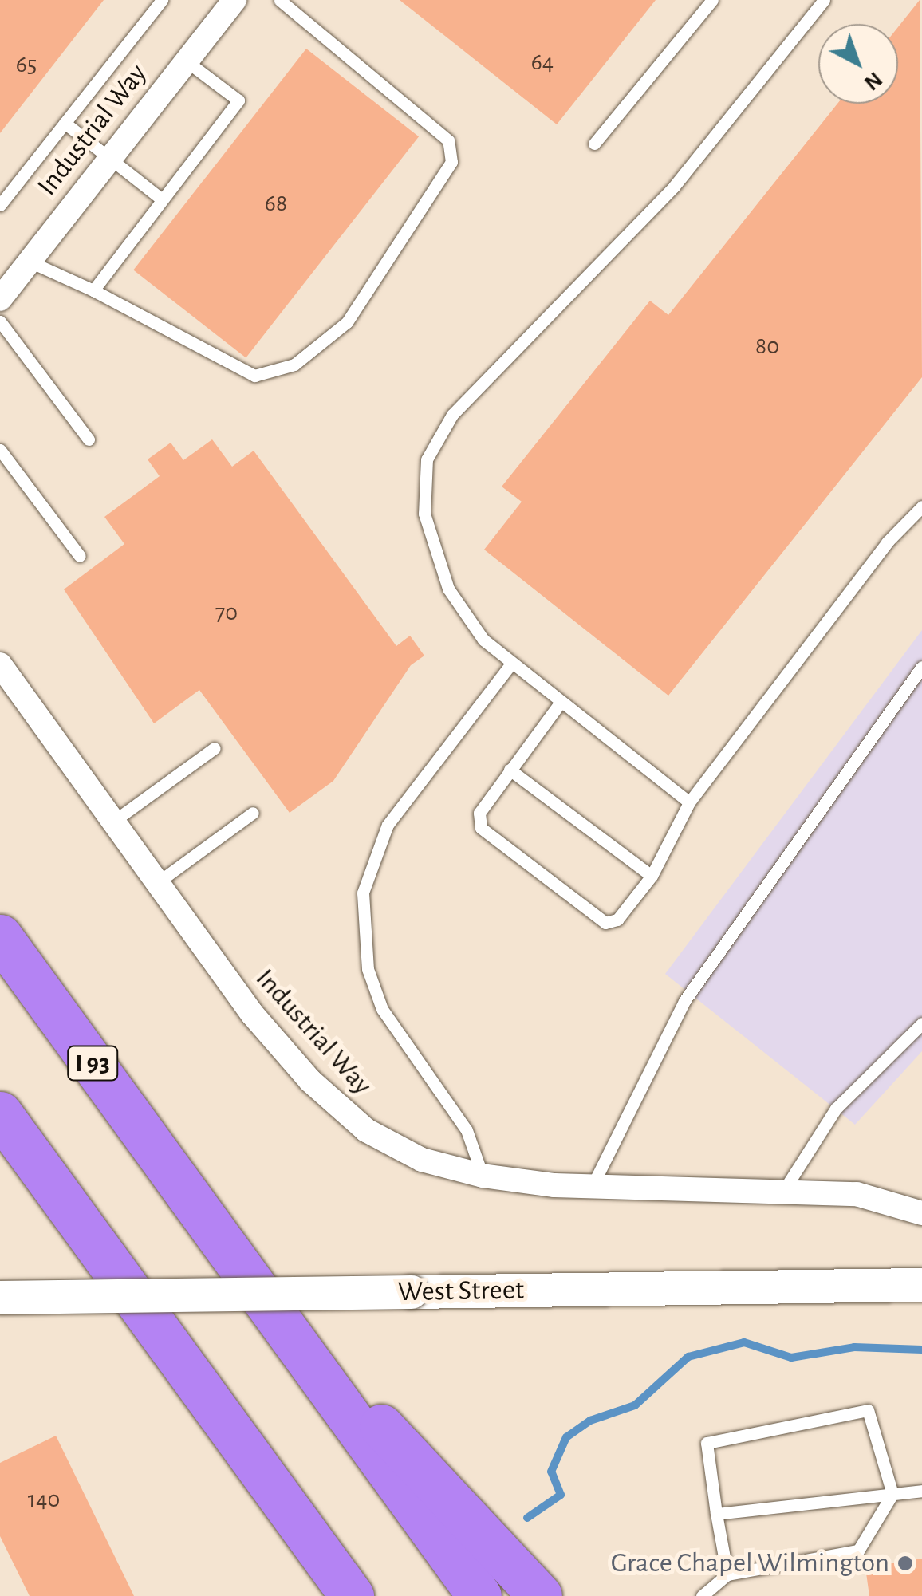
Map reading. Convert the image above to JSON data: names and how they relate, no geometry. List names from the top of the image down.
{
  "streets": {
    "highway": ["I 93"],
    "main road": ["West Street"],
    "street": ["Industrial Way"]
  },
  "places": ["Grace Chapel Wilmington"],
  "house_numbers": [
    "64",
    "65",
    "68",
    "80",
    "70",
    "140"
  ],
  "north": "bottom right"
}
